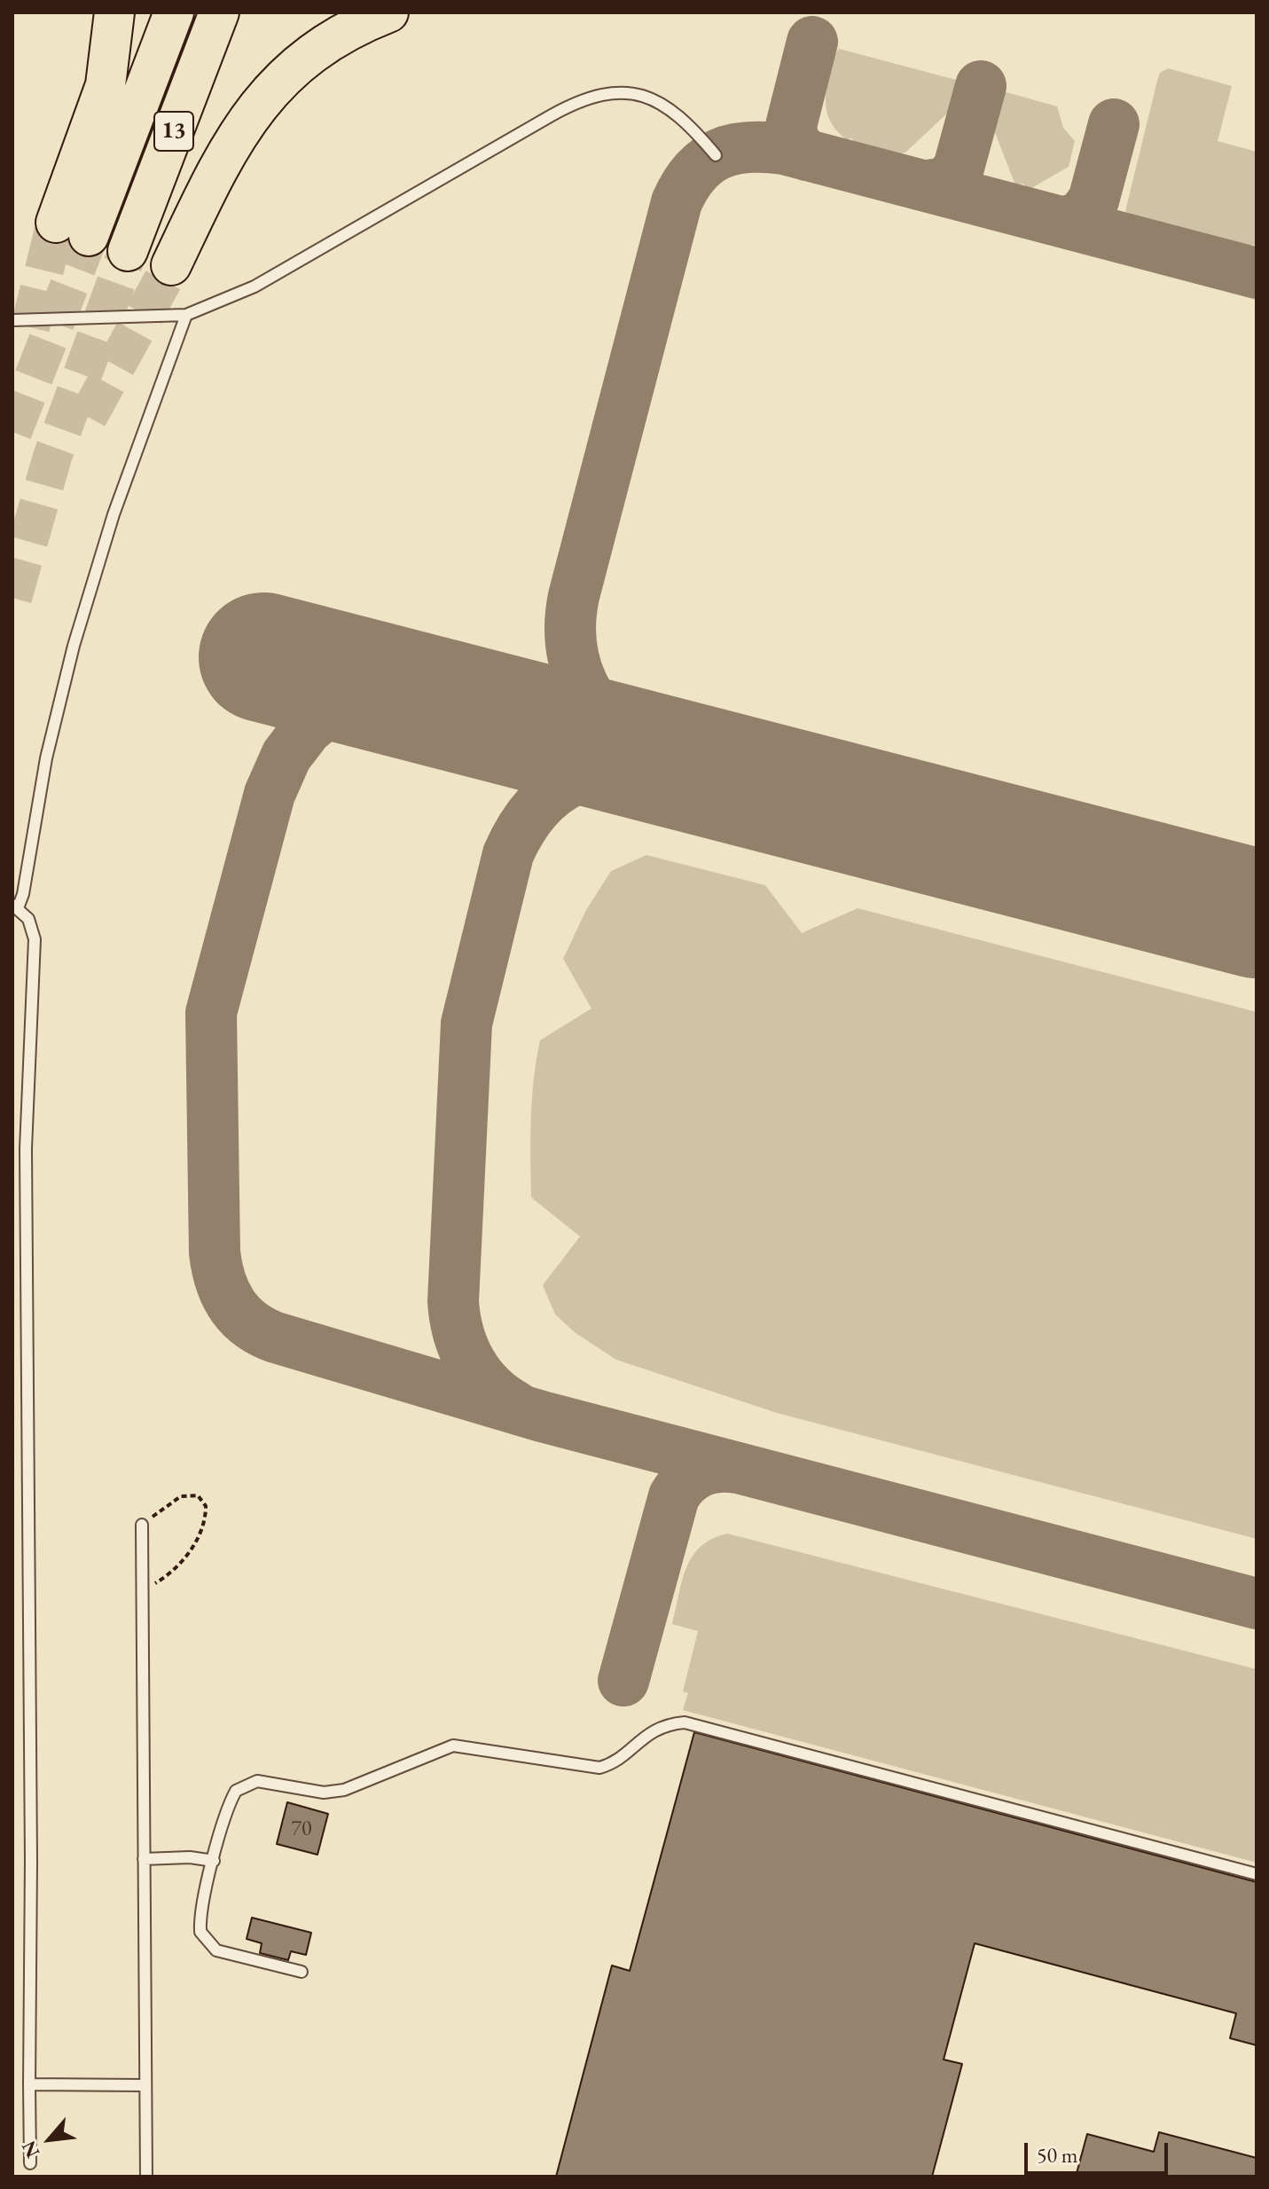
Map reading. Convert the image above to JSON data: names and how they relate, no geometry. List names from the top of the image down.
{
  "streets": {
    "highway": ["13"]
  },
  "house_numbers": ["70"],
  "scale_bar": "50 m",
  "north": "bottom left"
}
